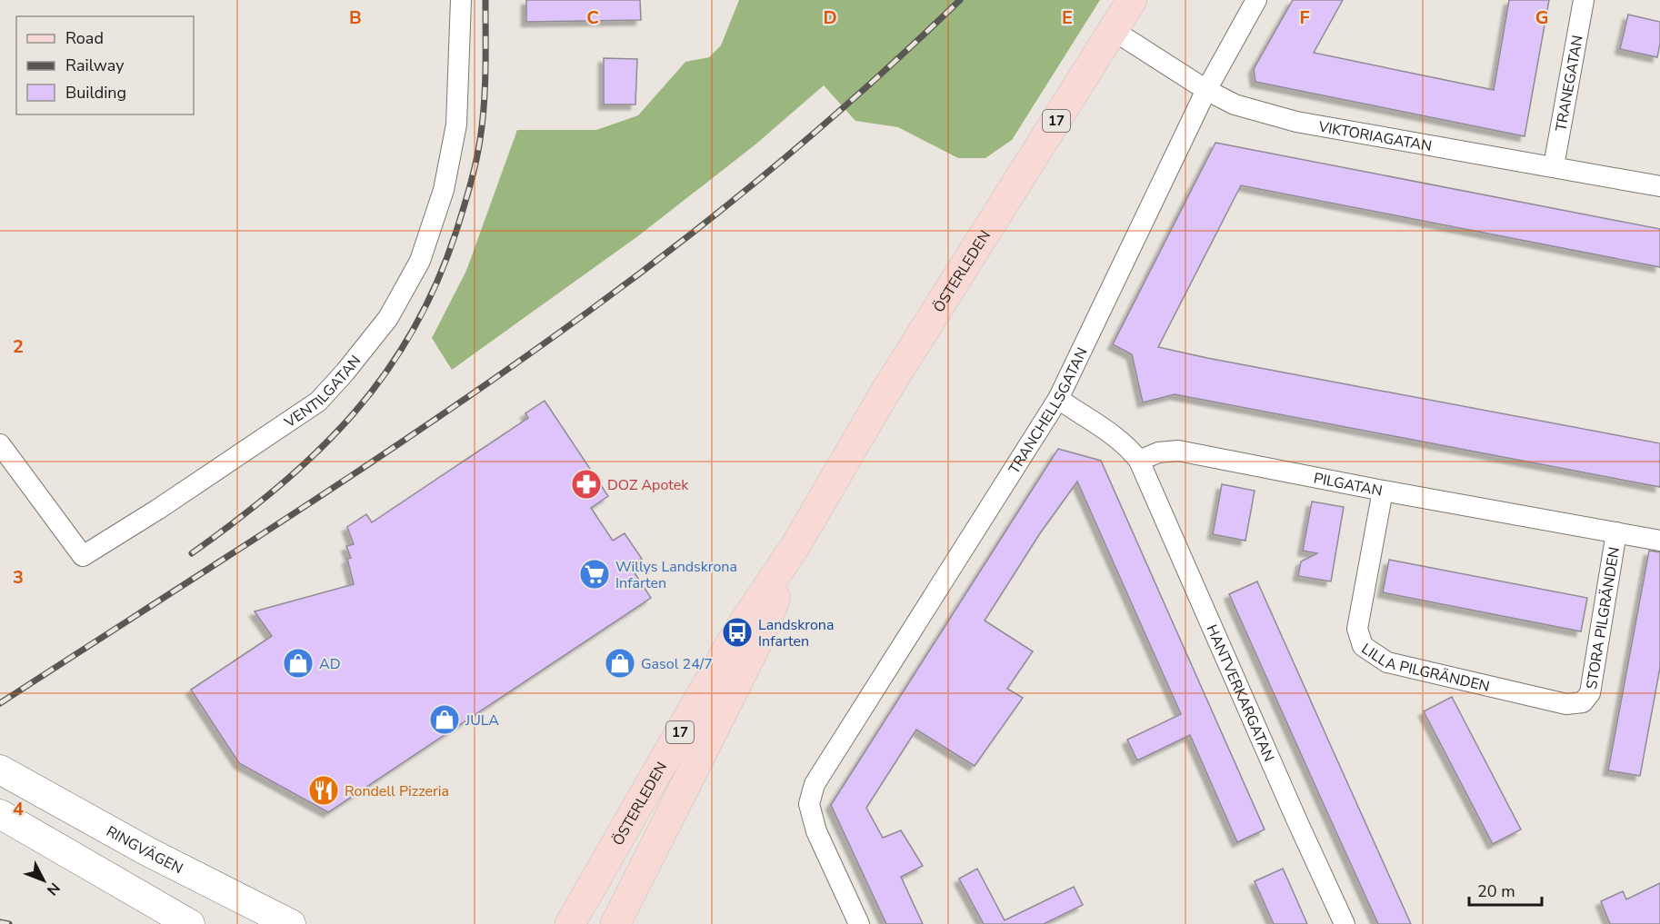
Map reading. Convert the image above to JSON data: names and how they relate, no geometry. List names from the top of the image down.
{
  "streets": {
    "main road": ["17", "ÖSTERLEDEN", "RINGVÄGEN"],
    "street": [
      "TRANEGATAN",
      "VIKTORIAGATAN",
      "VENTILGATAN",
      "TRANCHELLSGATAN",
      "PILGATAN",
      "STORA PILGRÄNDEN",
      "LILLA PILGRÄNDEN",
      "HANTVERKARGATAN"
    ]
  },
  "crossings": [
    ["TRANEGATAN", "VIKTORIAGATAN"],
    ["VIKTORIAGATAN", "ÖSTERLEDEN"],
    ["VIKTORIAGATAN", "TRANCHELLSGATAN"],
    ["PILGATAN", "STORA PILGRÄNDEN"],
    ["PILGATAN", "LILLA PILGRÄNDEN"],
    ["PILGATAN", "HANTVERKARGATAN"],
    ["STORA PILGRÄNDEN", "LILLA PILGRÄNDEN"]
  ],
  "places": {
    "pharmacy": ["DOZ Apotek"],
    "supermarket": ["Willys Landskrona Infarten"],
    "bus stop": ["Landskrona Infarten"],
    "shop": ["AD", "Gasol 24/7", "JULA"],
    "restaurant": ["Rondell Pizzeria"]
  },
  "legend": ["Road", "Railway", "Building"],
  "scale_bar": "20 m",
  "north": "bottom right",
  "grid": {
    "columns": [
      "B",
      "C",
      "D",
      "E",
      "F",
      "G"
    ],
    "rows": ["2", "3", "4"]
  }
}
